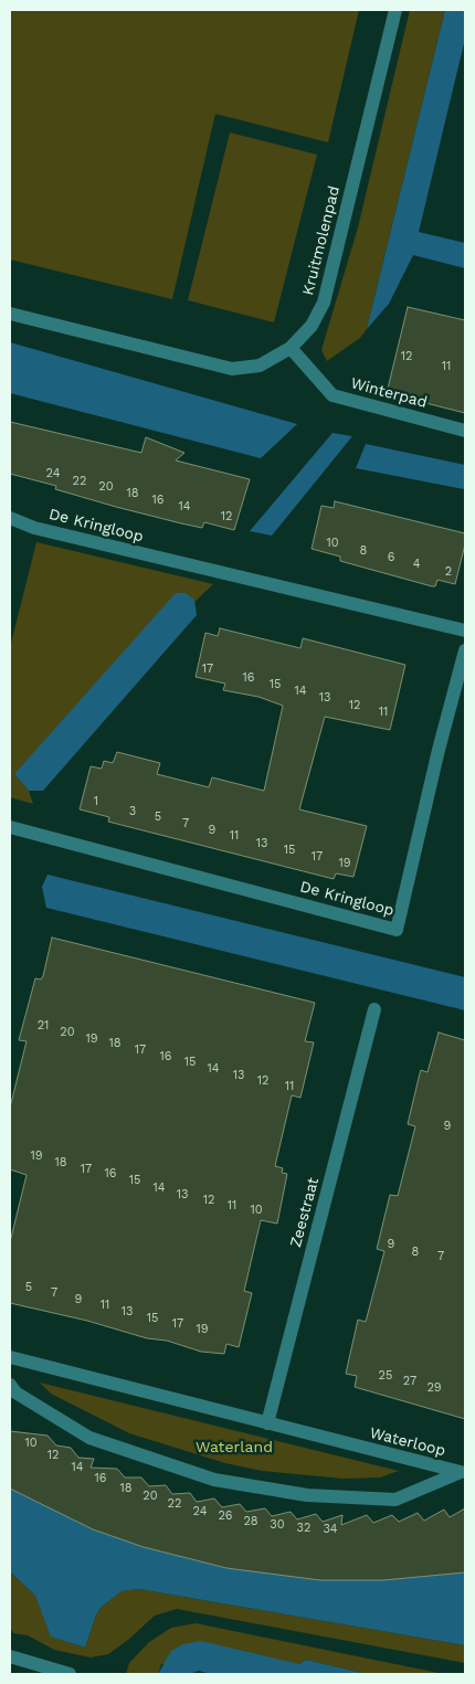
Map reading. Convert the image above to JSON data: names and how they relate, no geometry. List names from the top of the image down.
{
  "streets": {
    "street": [
      "Kruitmolenpad",
      "Winterpad",
      "De Kringloop",
      "Zeestraat",
      "Waterloop"
    ]
  },
  "crossings": [
    ["Kruitmolenpad", "Winterpad"],
    ["Zeestraat", "Waterloop"]
  ],
  "parks": ["Waterland"],
  "house_numbers": [
    "12",
    "11",
    "24",
    "22",
    "20",
    "18",
    "16",
    "14",
    "12",
    "10",
    "8",
    "6",
    "4",
    "2",
    "17",
    "16",
    "15",
    "14",
    "13",
    "12",
    "11",
    "1",
    "3",
    "5",
    "7",
    "9",
    "11",
    "13",
    "15",
    "17",
    "19",
    "21",
    "20",
    "19",
    "18",
    "17",
    "16",
    "15",
    "14",
    "13",
    "12",
    "11",
    "9",
    "19",
    "18",
    "17",
    "16",
    "15",
    "14",
    "13",
    "12",
    "11",
    "10",
    "9",
    "8",
    "7",
    "5",
    "7",
    "9",
    "11",
    "13",
    "15",
    "17",
    "19",
    "25",
    "27",
    "29",
    "10",
    "12",
    "14",
    "16",
    "18",
    "20",
    "22",
    "24",
    "26",
    "28",
    "30",
    "32",
    "34"
  ]
}
